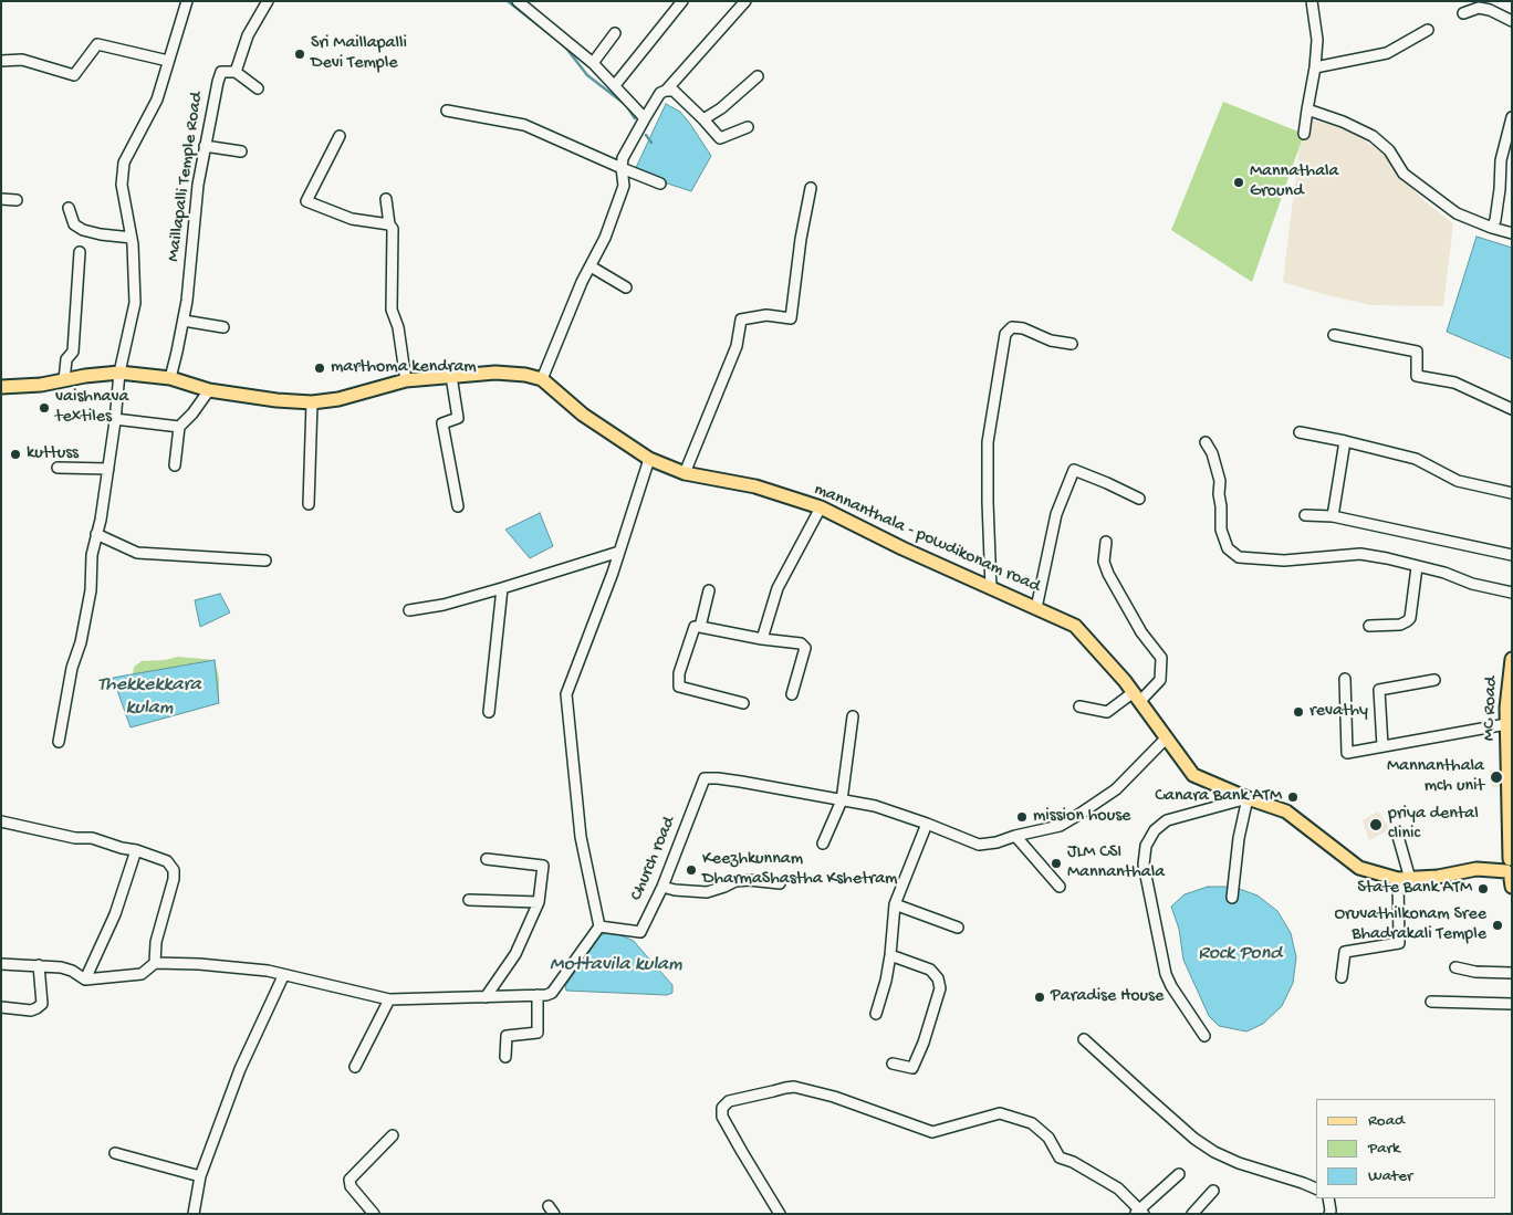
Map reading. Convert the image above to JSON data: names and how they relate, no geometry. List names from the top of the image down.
{
  "streets": {
    "main road": ["mannanthala - powdikonam road", "MC Road"],
    "street": ["Maillapalli Temple Road", "Church road"]
  },
  "crossings": [
    ["Maillapalli Temple Road", "mannanthala - powdikonam road"],
    ["mannanthala - powdikonam road", "MC Road"],
    ["mannanthala - powdikonam road", "Church road"]
  ],
  "water": ["Thekkekkara kulam", "Rock Pond", "Mottavila kulam"],
  "places": [
    "Sri Maillapalli Devi Temple",
    "Mannathala Ground",
    "marthoma kendram",
    "vaishnava textiles",
    "kuttuss",
    "revathy",
    "Mannanthala mch unit",
    "Canara Bank ATM",
    "mission house",
    "priya dental clinic",
    "JLM CSI Mannanthala",
    "Keezhkunnam DharmaShastha Kshetram",
    "State Bank ATM",
    "Oruvathilkonam Sree Bhadrakali Temple",
    "Paradise House"
  ],
  "legend": ["Road", "Park", "Water"]
}
